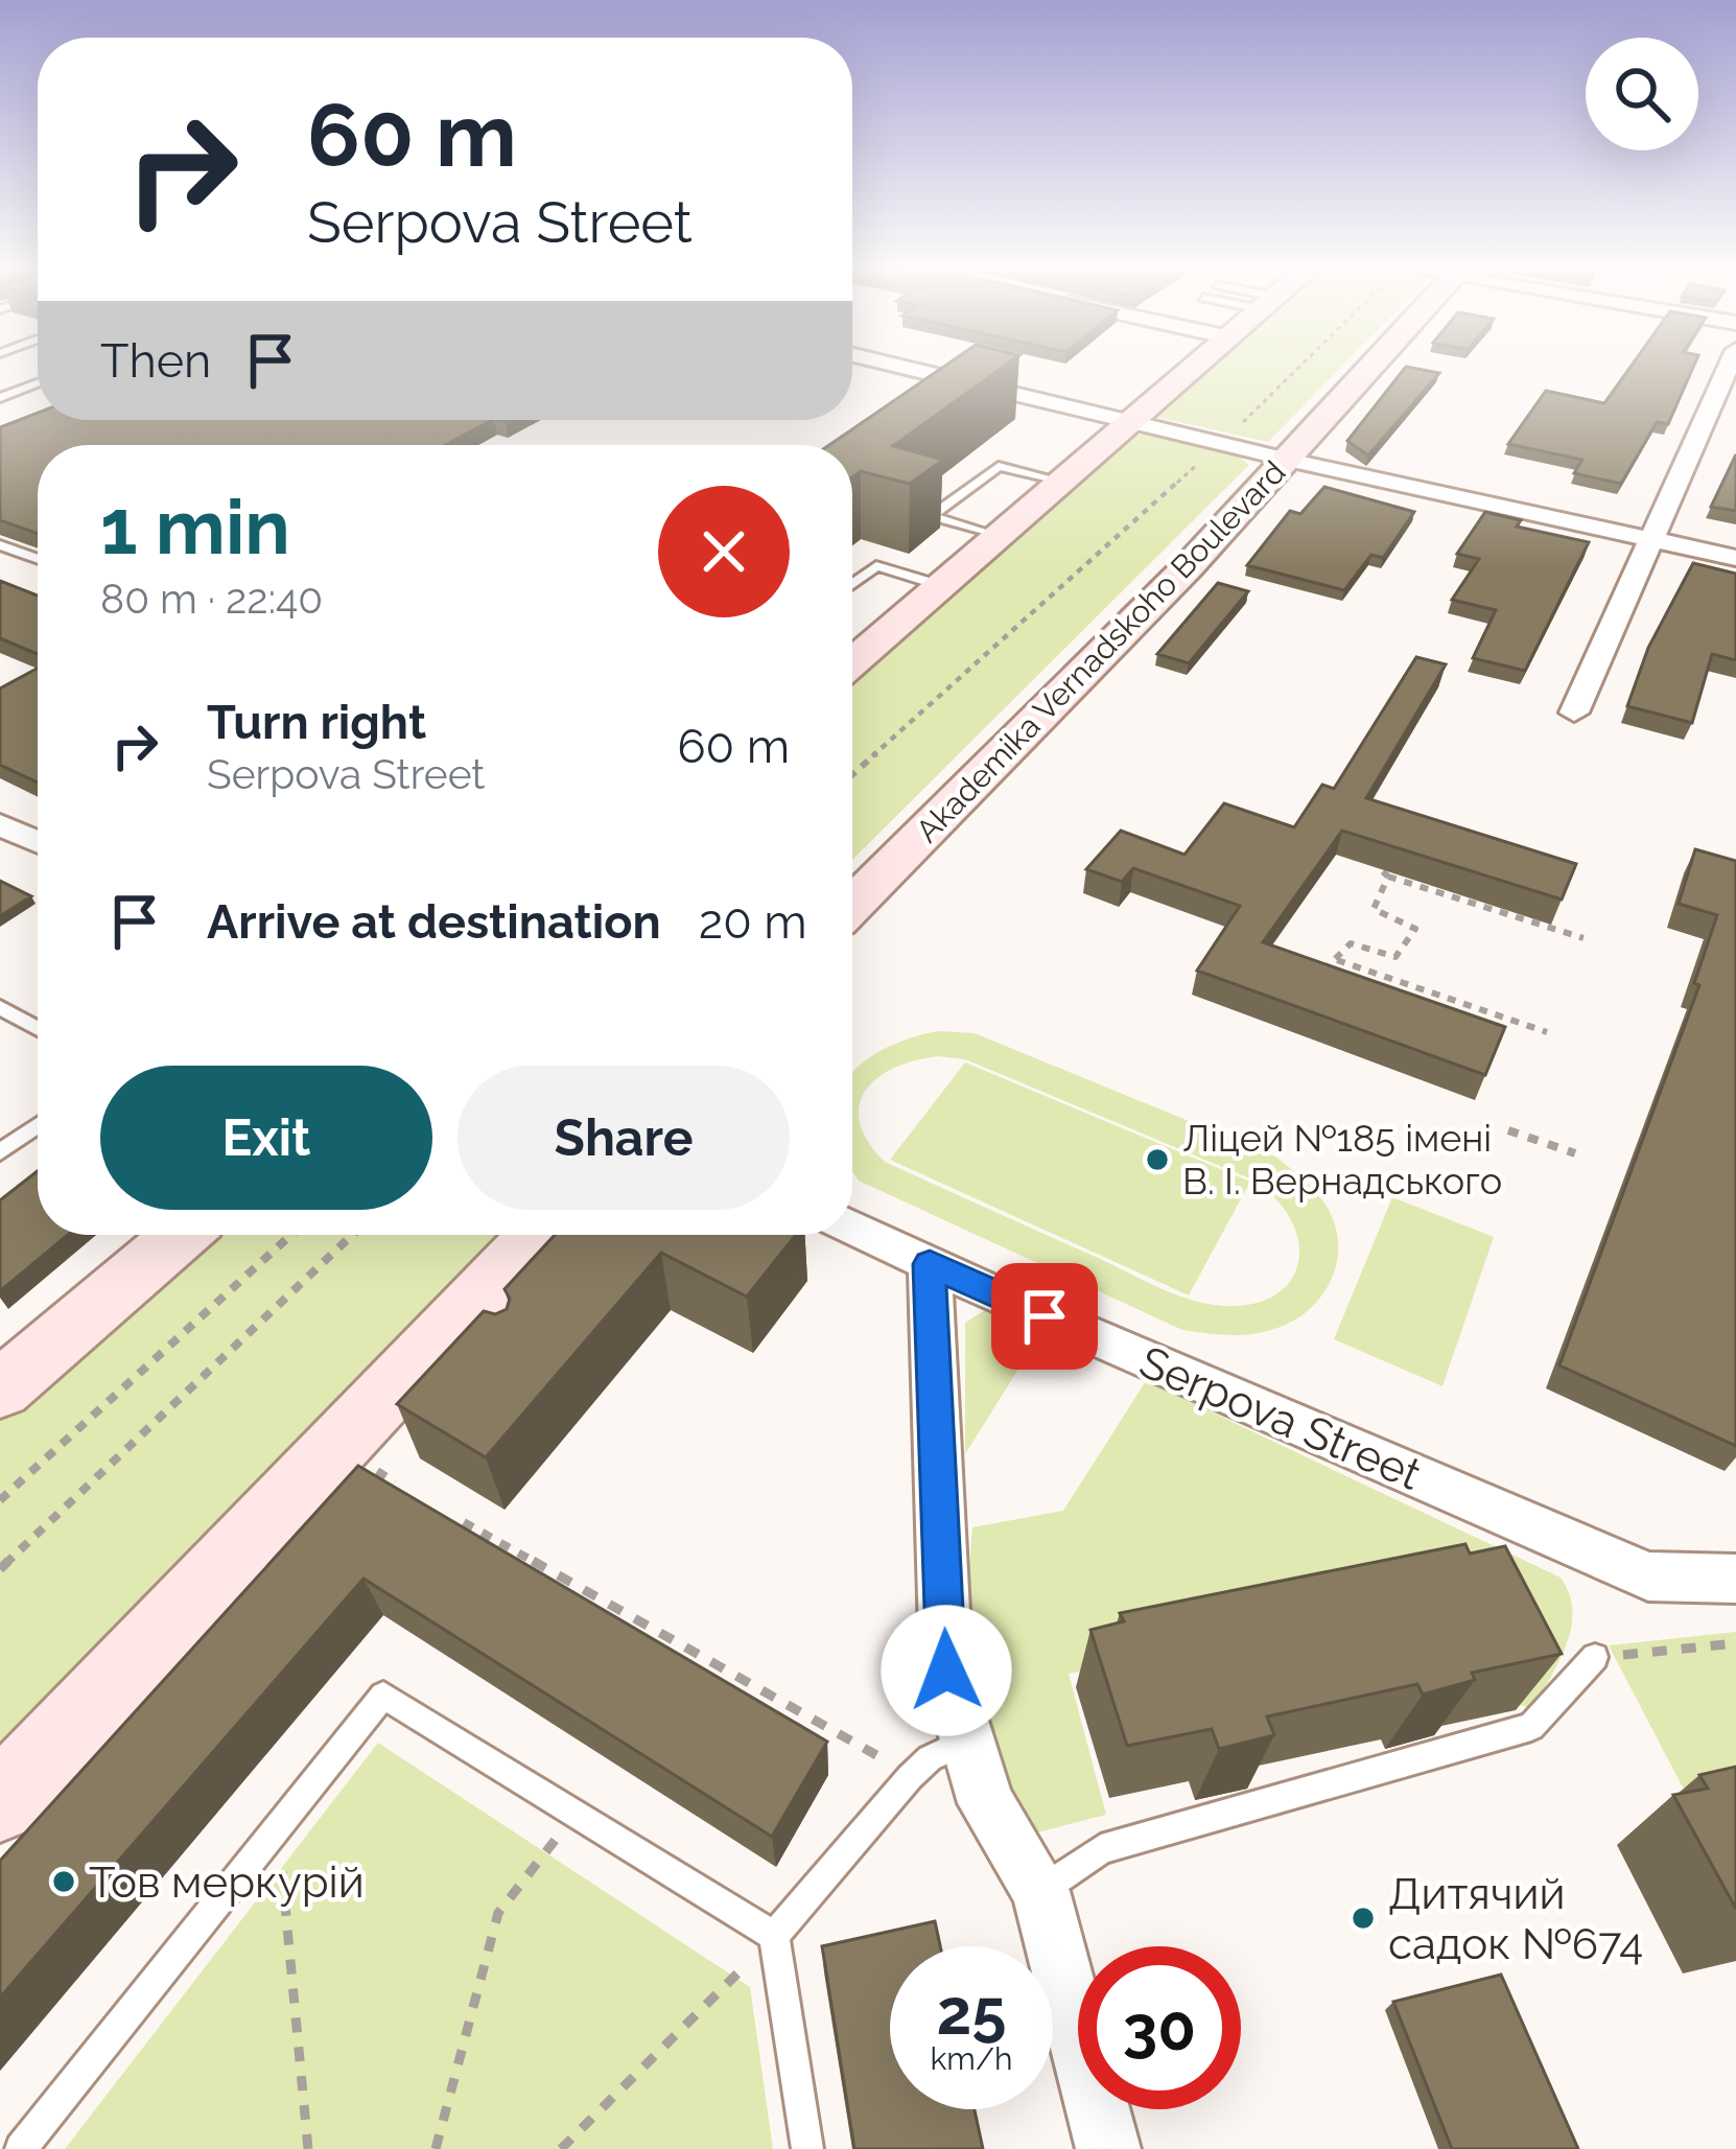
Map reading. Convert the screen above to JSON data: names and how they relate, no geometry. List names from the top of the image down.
{
  "streets": {
    "main road": ["Akademika Vernadskoho Boulevard"],
    "street": ["Serpova Street"]
  },
  "places": ["Ліцей №185 імені В. І. Вернадського", "Тов меркурій", "Дитячий садок №674"],
  "page": {
    "turn": ["60 m", "Serpova Street"],
    "then": "Then",
    "heading": ["1 min", "80 m · 22:40"],
    "list": [
      {
        "name": "Turn right",
        "note": "Serpova Street",
        "value": "60 m"
      },
      {
        "name": "Arrive at destination",
        "value": "20 m"
      }
    ],
    "buttons": ["Exit", "Share"],
    "speed": "25 km/h",
    "limit": "30"
  }
}
